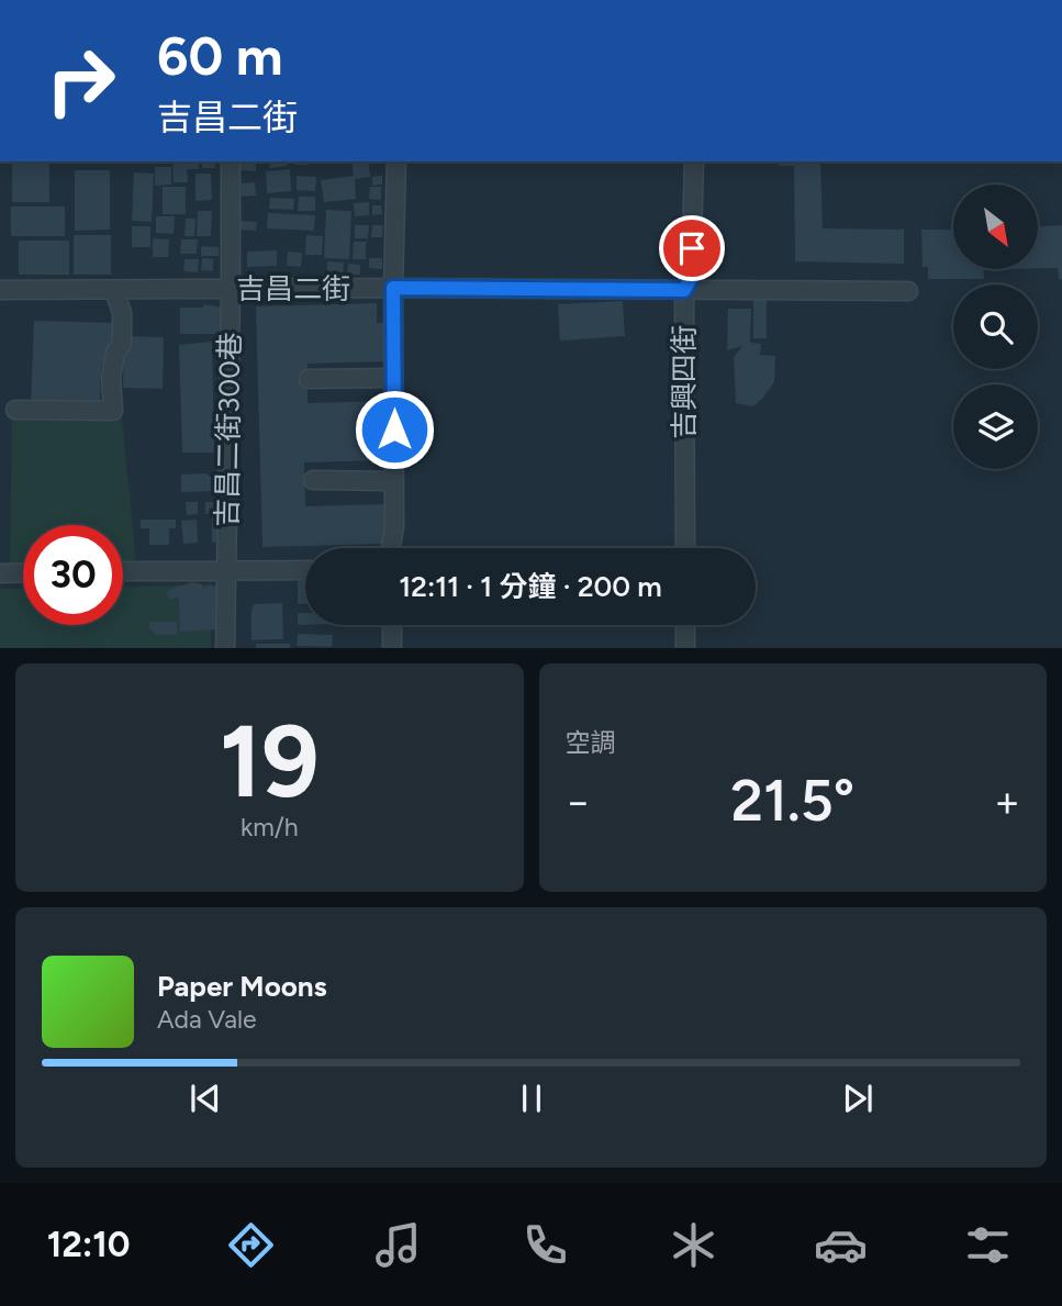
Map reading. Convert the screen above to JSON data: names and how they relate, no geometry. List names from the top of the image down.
{
  "streets": {
    "street": ["吉昌二街", "吉興四街", "吉昌二街300巷"]
  },
  "crossings": [
    ["吉昌二街", "吉興四街"],
    ["吉昌二街", "吉昌二街300巷"]
  ],
  "north": "bottom right",
  "page": {
    "turn": ["60 m", "吉昌二街"],
    "limit": "30",
    "trip": "12:11 · 1 分鐘 · 200 m",
    "tile": [
      ["19", "km/h"],
      "空調"
    ],
    "heat": ["−", "21.5°", "+"],
    "song": ["Paper Moons", "Ada Vale"],
    "tabs": "12:10"
  }
}
